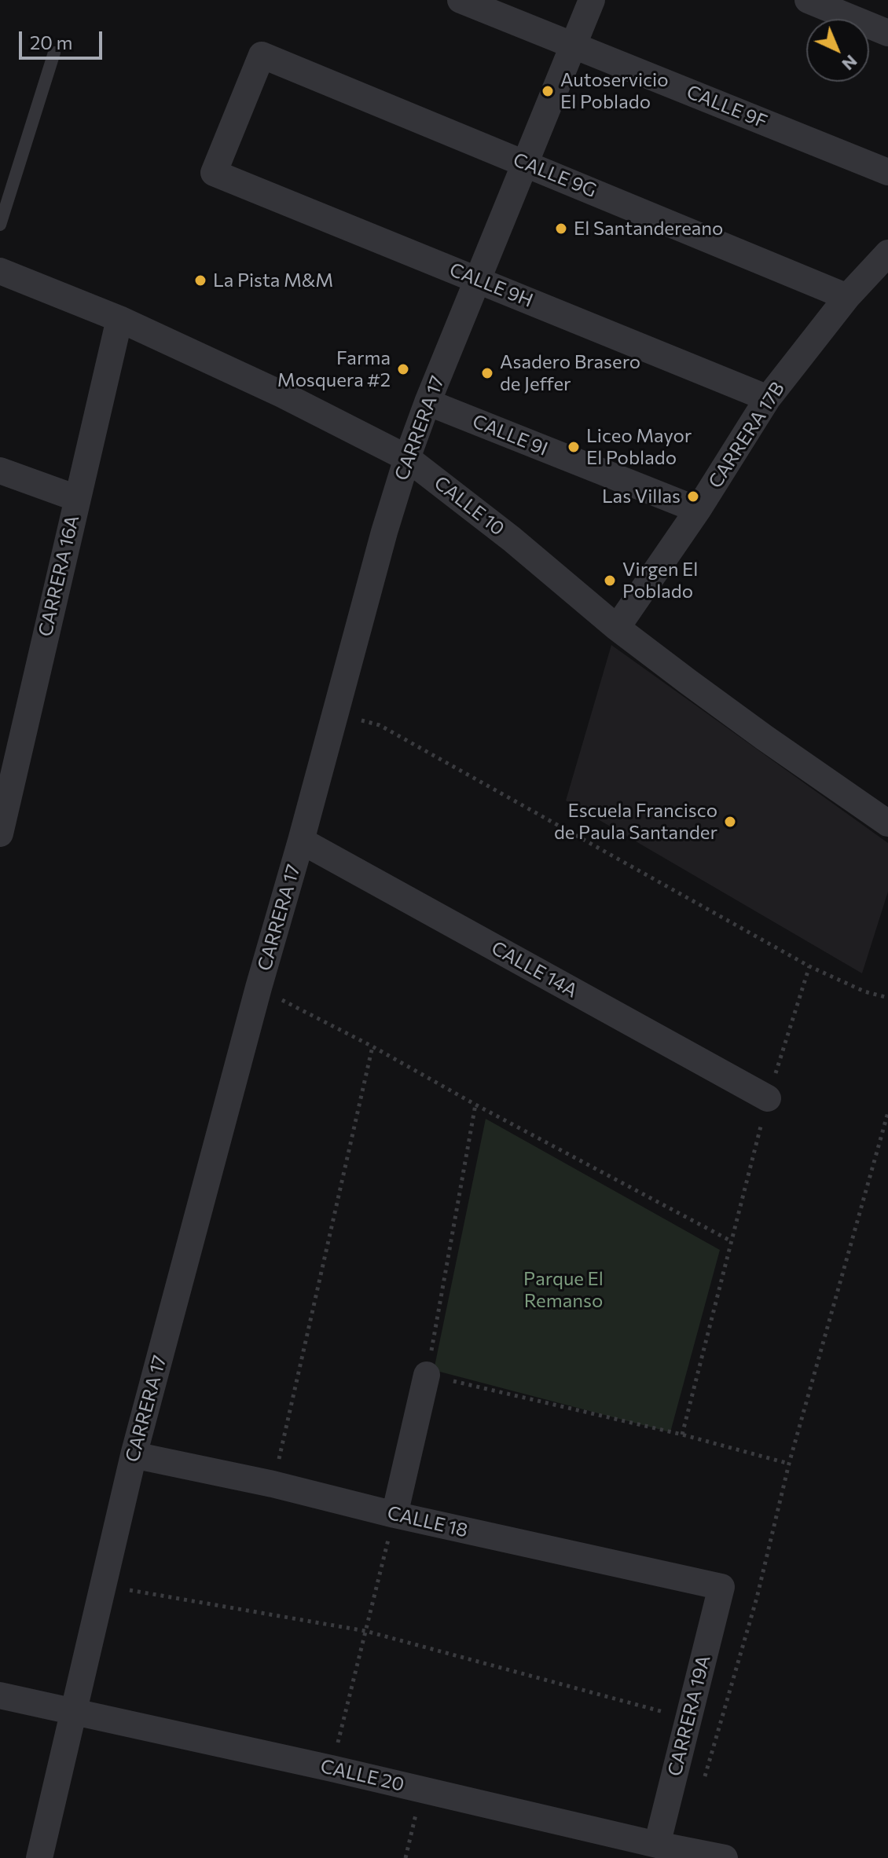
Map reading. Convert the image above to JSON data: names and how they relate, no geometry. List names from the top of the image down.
{
  "streets": {
    "street": [
      "CALLE 9F",
      "CALLE 9G",
      "CALLE 9H",
      "CARRERA 17",
      "CALLE 9I",
      "CARRERA 17B",
      "CALLE 10",
      "CARRERA 16A",
      "CALLE 14A",
      "CALLE 18",
      "CARRERA 19A",
      "CALLE 20"
    ]
  },
  "crossings": [
    ["CALLE 9F", "CARRERA 17"],
    ["CALLE 9G", "CALLE 9H"],
    ["CALLE 9G", "CARRERA 17"],
    ["CALLE 9G", "CARRERA 17B"],
    ["CALLE 9H", "CARRERA 17"],
    ["CALLE 9H", "CARRERA 17B"],
    ["CARRERA 17", "CALLE 9I"],
    ["CARRERA 17", "CALLE 10"],
    ["CARRERA 17", "CALLE 14A"],
    ["CARRERA 17", "CALLE 18"],
    ["CARRERA 17", "CALLE 20"],
    ["CALLE 9I", "CARRERA 17B"],
    ["CARRERA 17B", "CALLE 10"],
    ["CALLE 10", "CARRERA 16A"],
    ["CALLE 18", "CARRERA 19A"],
    ["CARRERA 19A", "CALLE 20"]
  ],
  "parks": ["Parque El Remanso"],
  "places": [
    "Autoservicio El Poblado",
    "El Santandereano",
    "La Pista M&M",
    "Farma Mosquera #2",
    "Asadero Brasero de Jeffer",
    "Liceo Mayor El Poblado",
    "Las Villas",
    "Virgen El Poblado",
    "Escuela Francisco de Paula Santander"
  ],
  "scale_bar": "20 m",
  "north": "bottom right"
}
